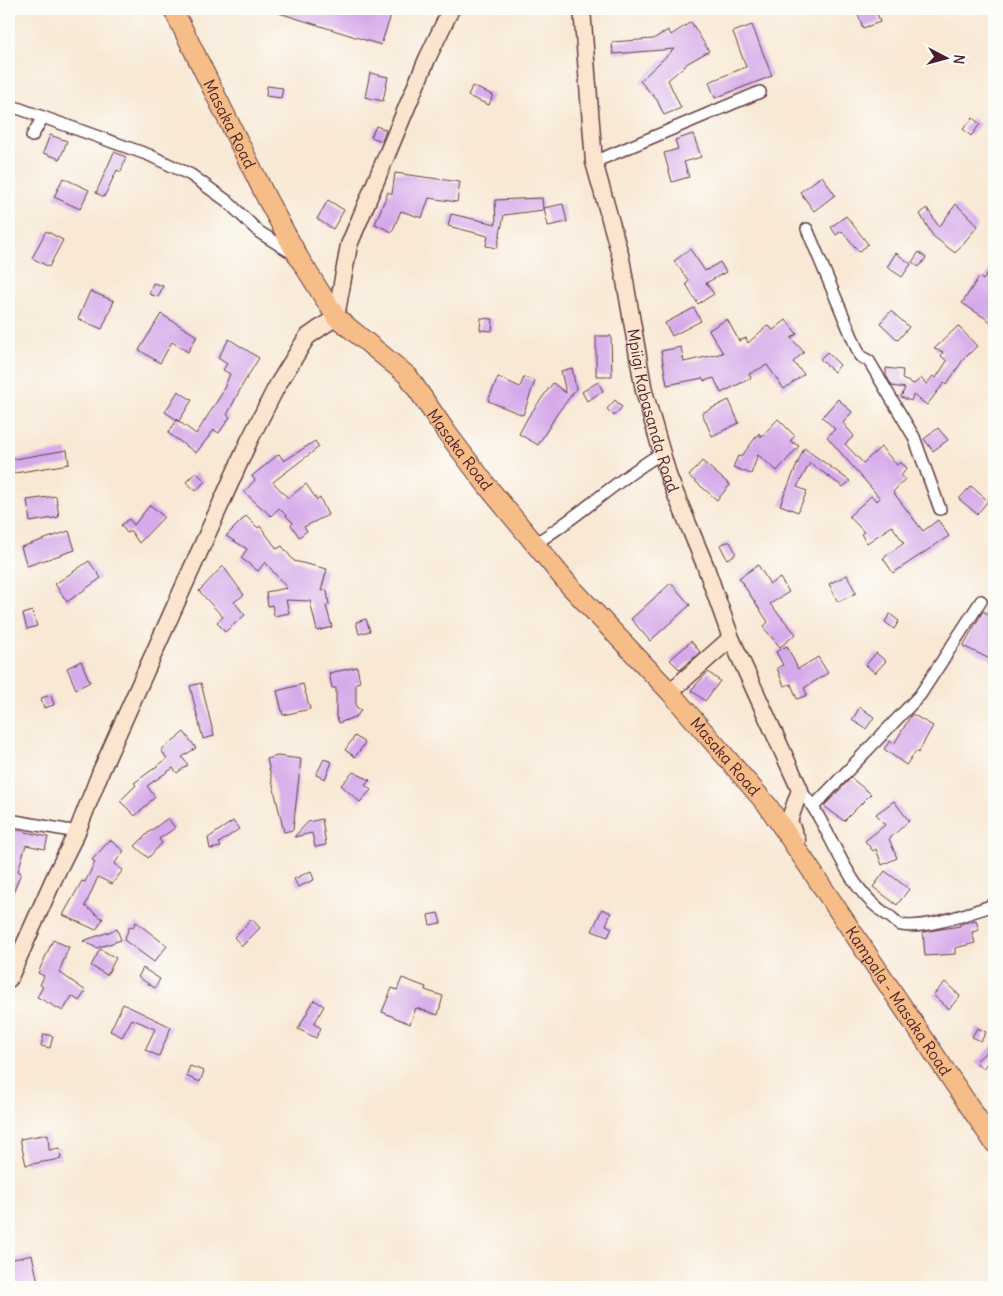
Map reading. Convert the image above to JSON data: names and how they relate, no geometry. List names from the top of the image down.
{
  "streets": {
    "main road": ["Masaka Road", "Mpiigi Kabasanda Road", "Kampala - Masaka Road"]
  },
  "crossings": [
    ["Masaka Road", "Kampala - Masaka Road"]
  ],
  "north": "right"
}
